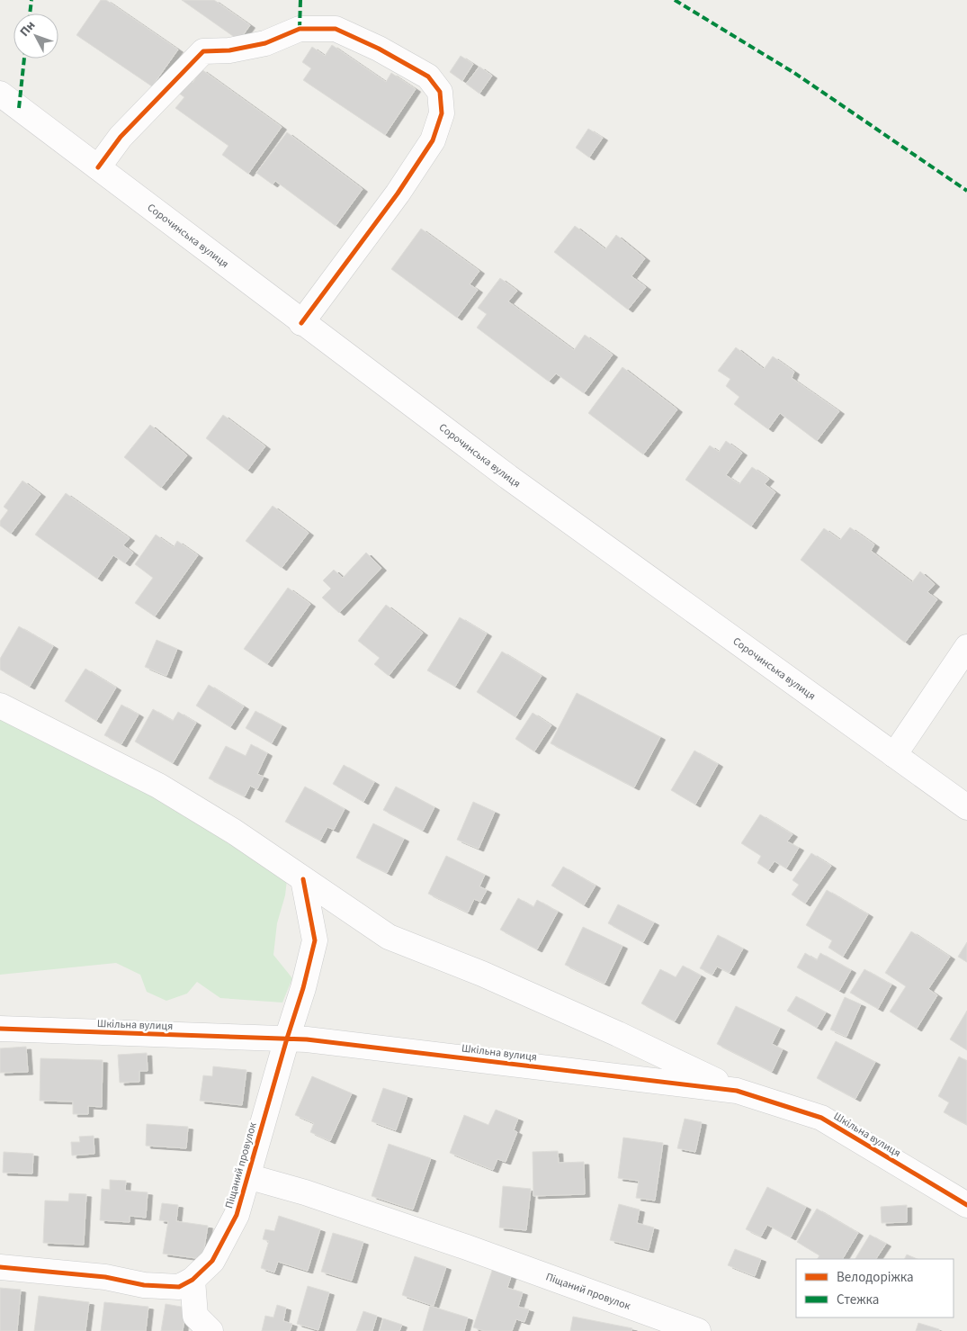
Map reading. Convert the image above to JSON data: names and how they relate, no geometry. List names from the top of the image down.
{
  "streets": {
    "street": ["Сорочинська вулиця", "Шкільна вулиця", "Піщаний провулок"]
  },
  "crossings": [
    ["Шкільна вулиця", "Піщаний провулок"]
  ],
  "legend": ["Велодоріжка", "Стежка"],
  "north": "top left"
}
